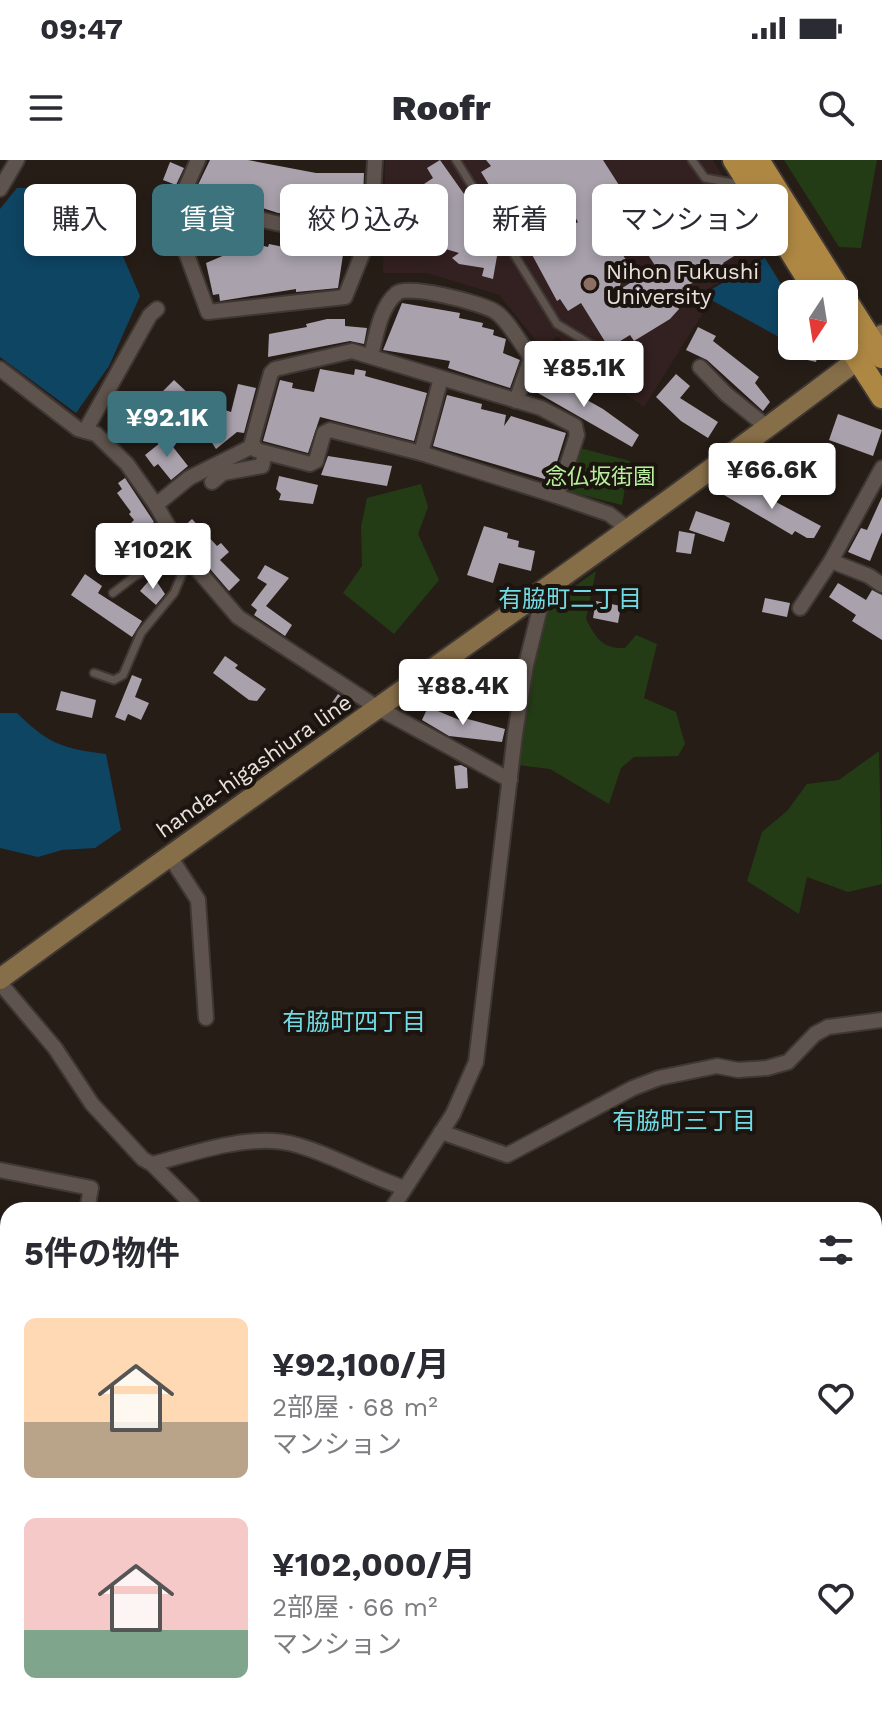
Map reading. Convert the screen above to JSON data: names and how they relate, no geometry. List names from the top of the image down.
{
  "streets": {
    "main road": ["handa-higashiura line"]
  },
  "districts": ["有脇町二丁目", "有脇町四丁目", "有脇町三丁目"],
  "parks": ["念仏坂街園"],
  "places": ["Nihon Fukushi University"],
  "north": "bottom",
  "page": {
    "status": "09:47",
    "header": "Roofr",
    "chip": [
      "購入",
      "賃貸",
      "絞り込み",
      "新着",
      "マンション"
    ],
    "price": [
      "¥85.1K",
      "¥92.1K",
      "¥66.6K",
      "¥102K",
      "¥88.4K"
    ],
    "heading": "5件の物件",
    "list": [
      {
        "name": "¥92,100/月",
        "note": "2部屋 · 68 m² · マンション"
      },
      {
        "name": "¥102,000/月",
        "note": "2部屋 · 66 m² · マンション"
      }
    ]
  }
}
